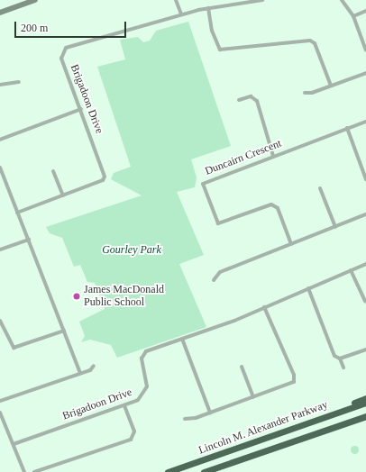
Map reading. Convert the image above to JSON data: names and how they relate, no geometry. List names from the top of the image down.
{
  "streets": {
    "highway": ["Lincoln M. Alexander Parkway"],
    "street": ["Brigadoon Drive", "Duncairn Crescent"]
  },
  "parks": ["Gourley Park"],
  "places": ["James MacDonald Public School"],
  "scale_bar": "200 m"
}
